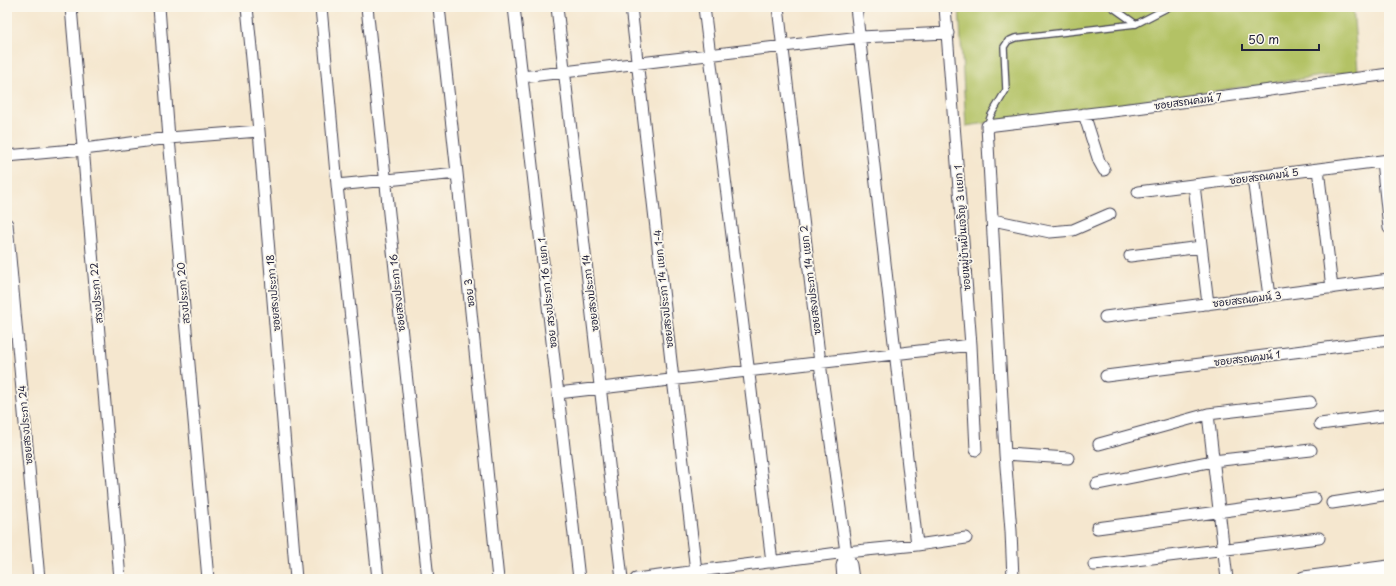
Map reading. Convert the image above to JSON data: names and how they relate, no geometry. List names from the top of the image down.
{
  "streets": {
    "street": [
      "ซอยสรณคมน์ 7",
      "ซอยสรณคมน์ 5",
      "ซอยหมู่บ้านปิ่นเจริญ 3 แยก 1",
      "ซอยสรงประภา 14 แยก 2",
      "ซอยสรงประภา 14 แยก 1-4",
      "สรงประภา 22",
      "สรงประภา 20",
      "ซอยสรงประภา 18",
      "ซอยสรงประภา 16",
      "ซอย 3",
      "ซอย สรงประภา 16 แยก 1",
      "ซอยสรงประภา 14",
      "ซอยสรณคมน์ 3",
      "ซอยสรณคมน์ 1",
      "ซอยสรงประภา 24"
    ]
  },
  "scale_bar": "50 m"
}
